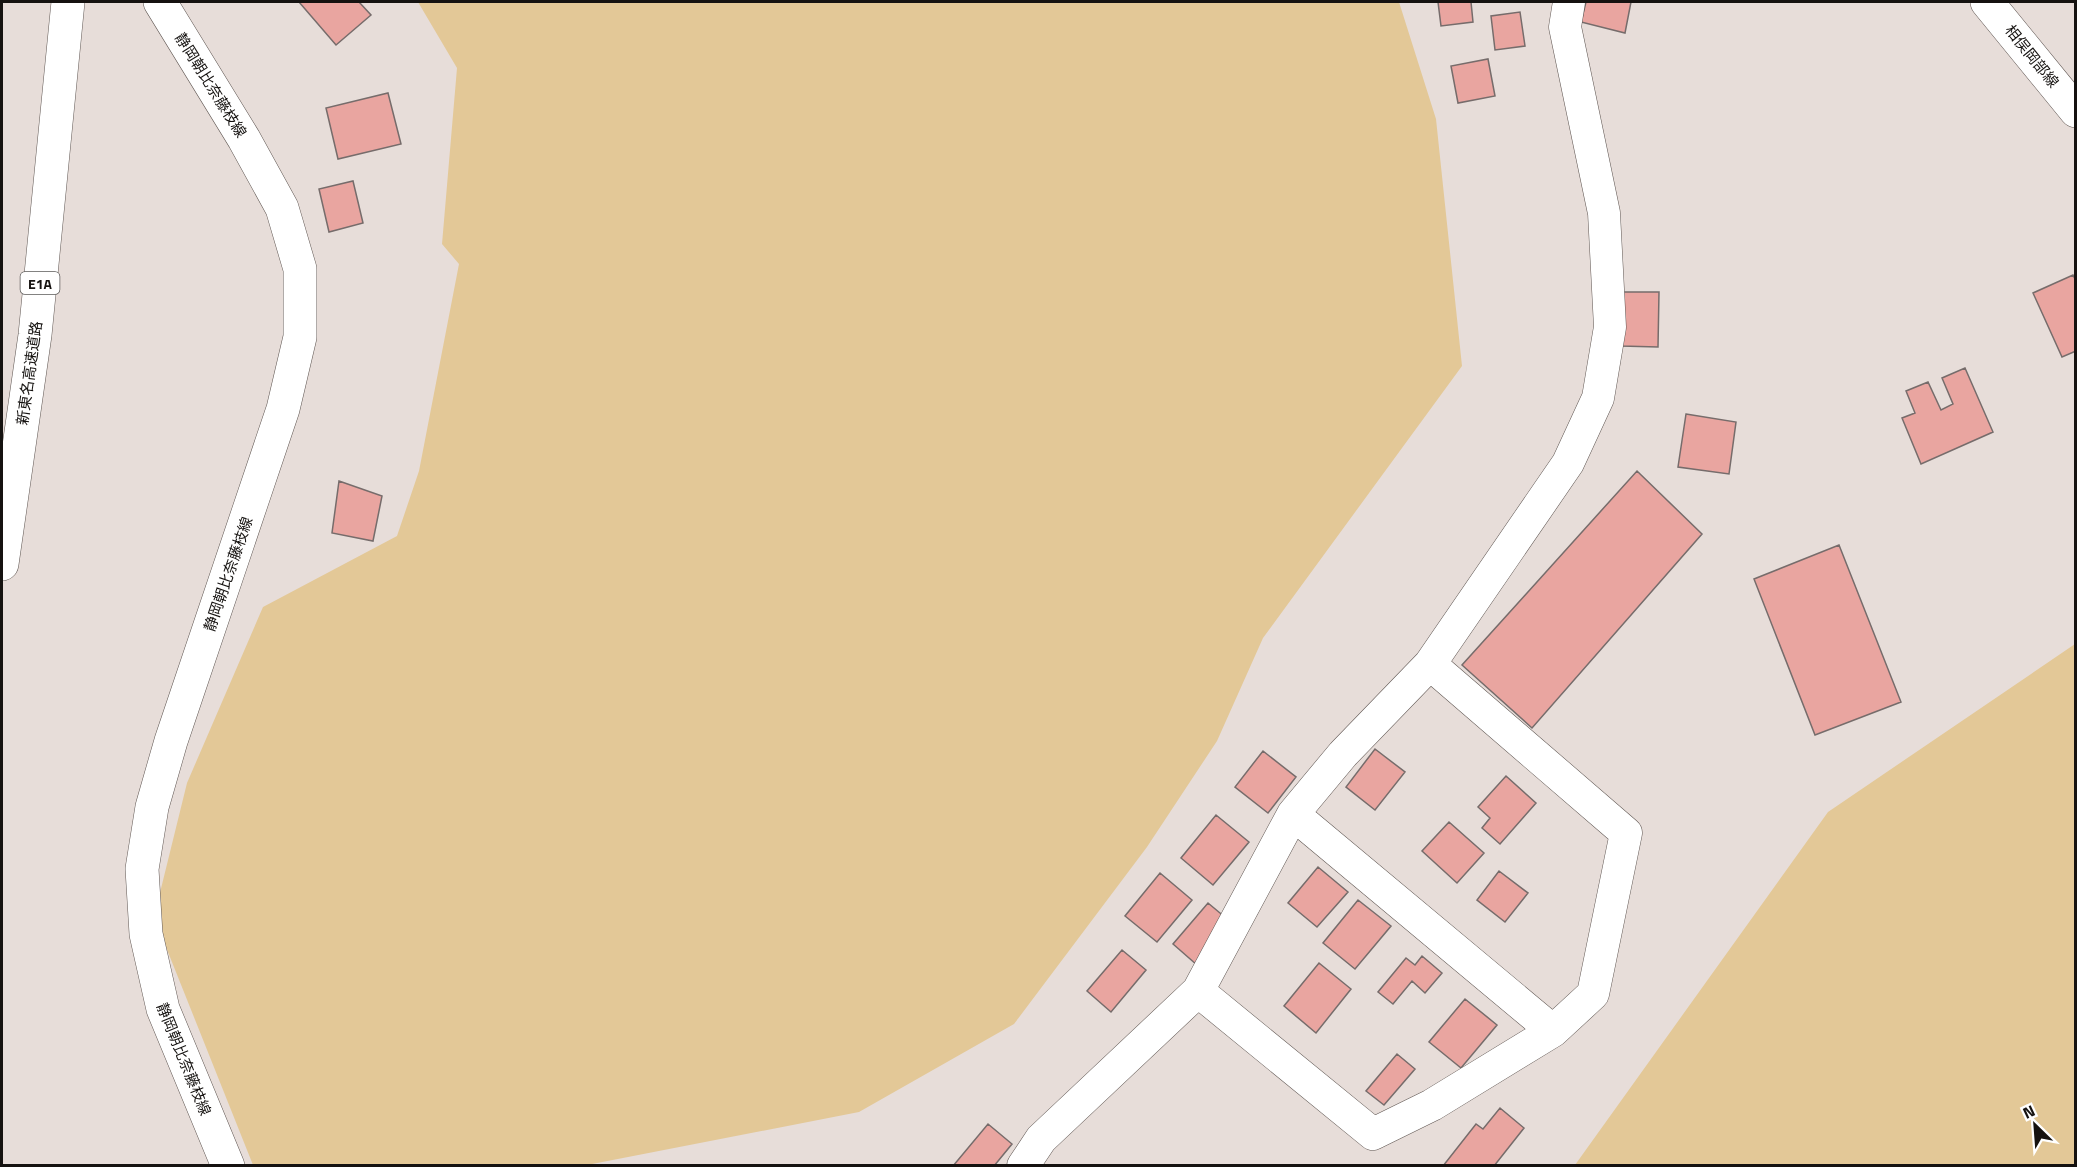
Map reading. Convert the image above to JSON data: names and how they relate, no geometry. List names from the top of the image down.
{
  "streets": {
    "main road": [
      "相俣岡部線",
      "静岡朝比奈藤枝線",
      "E1A",
      "新東名高速道路"
    ]
  },
  "north": "top left"
}
